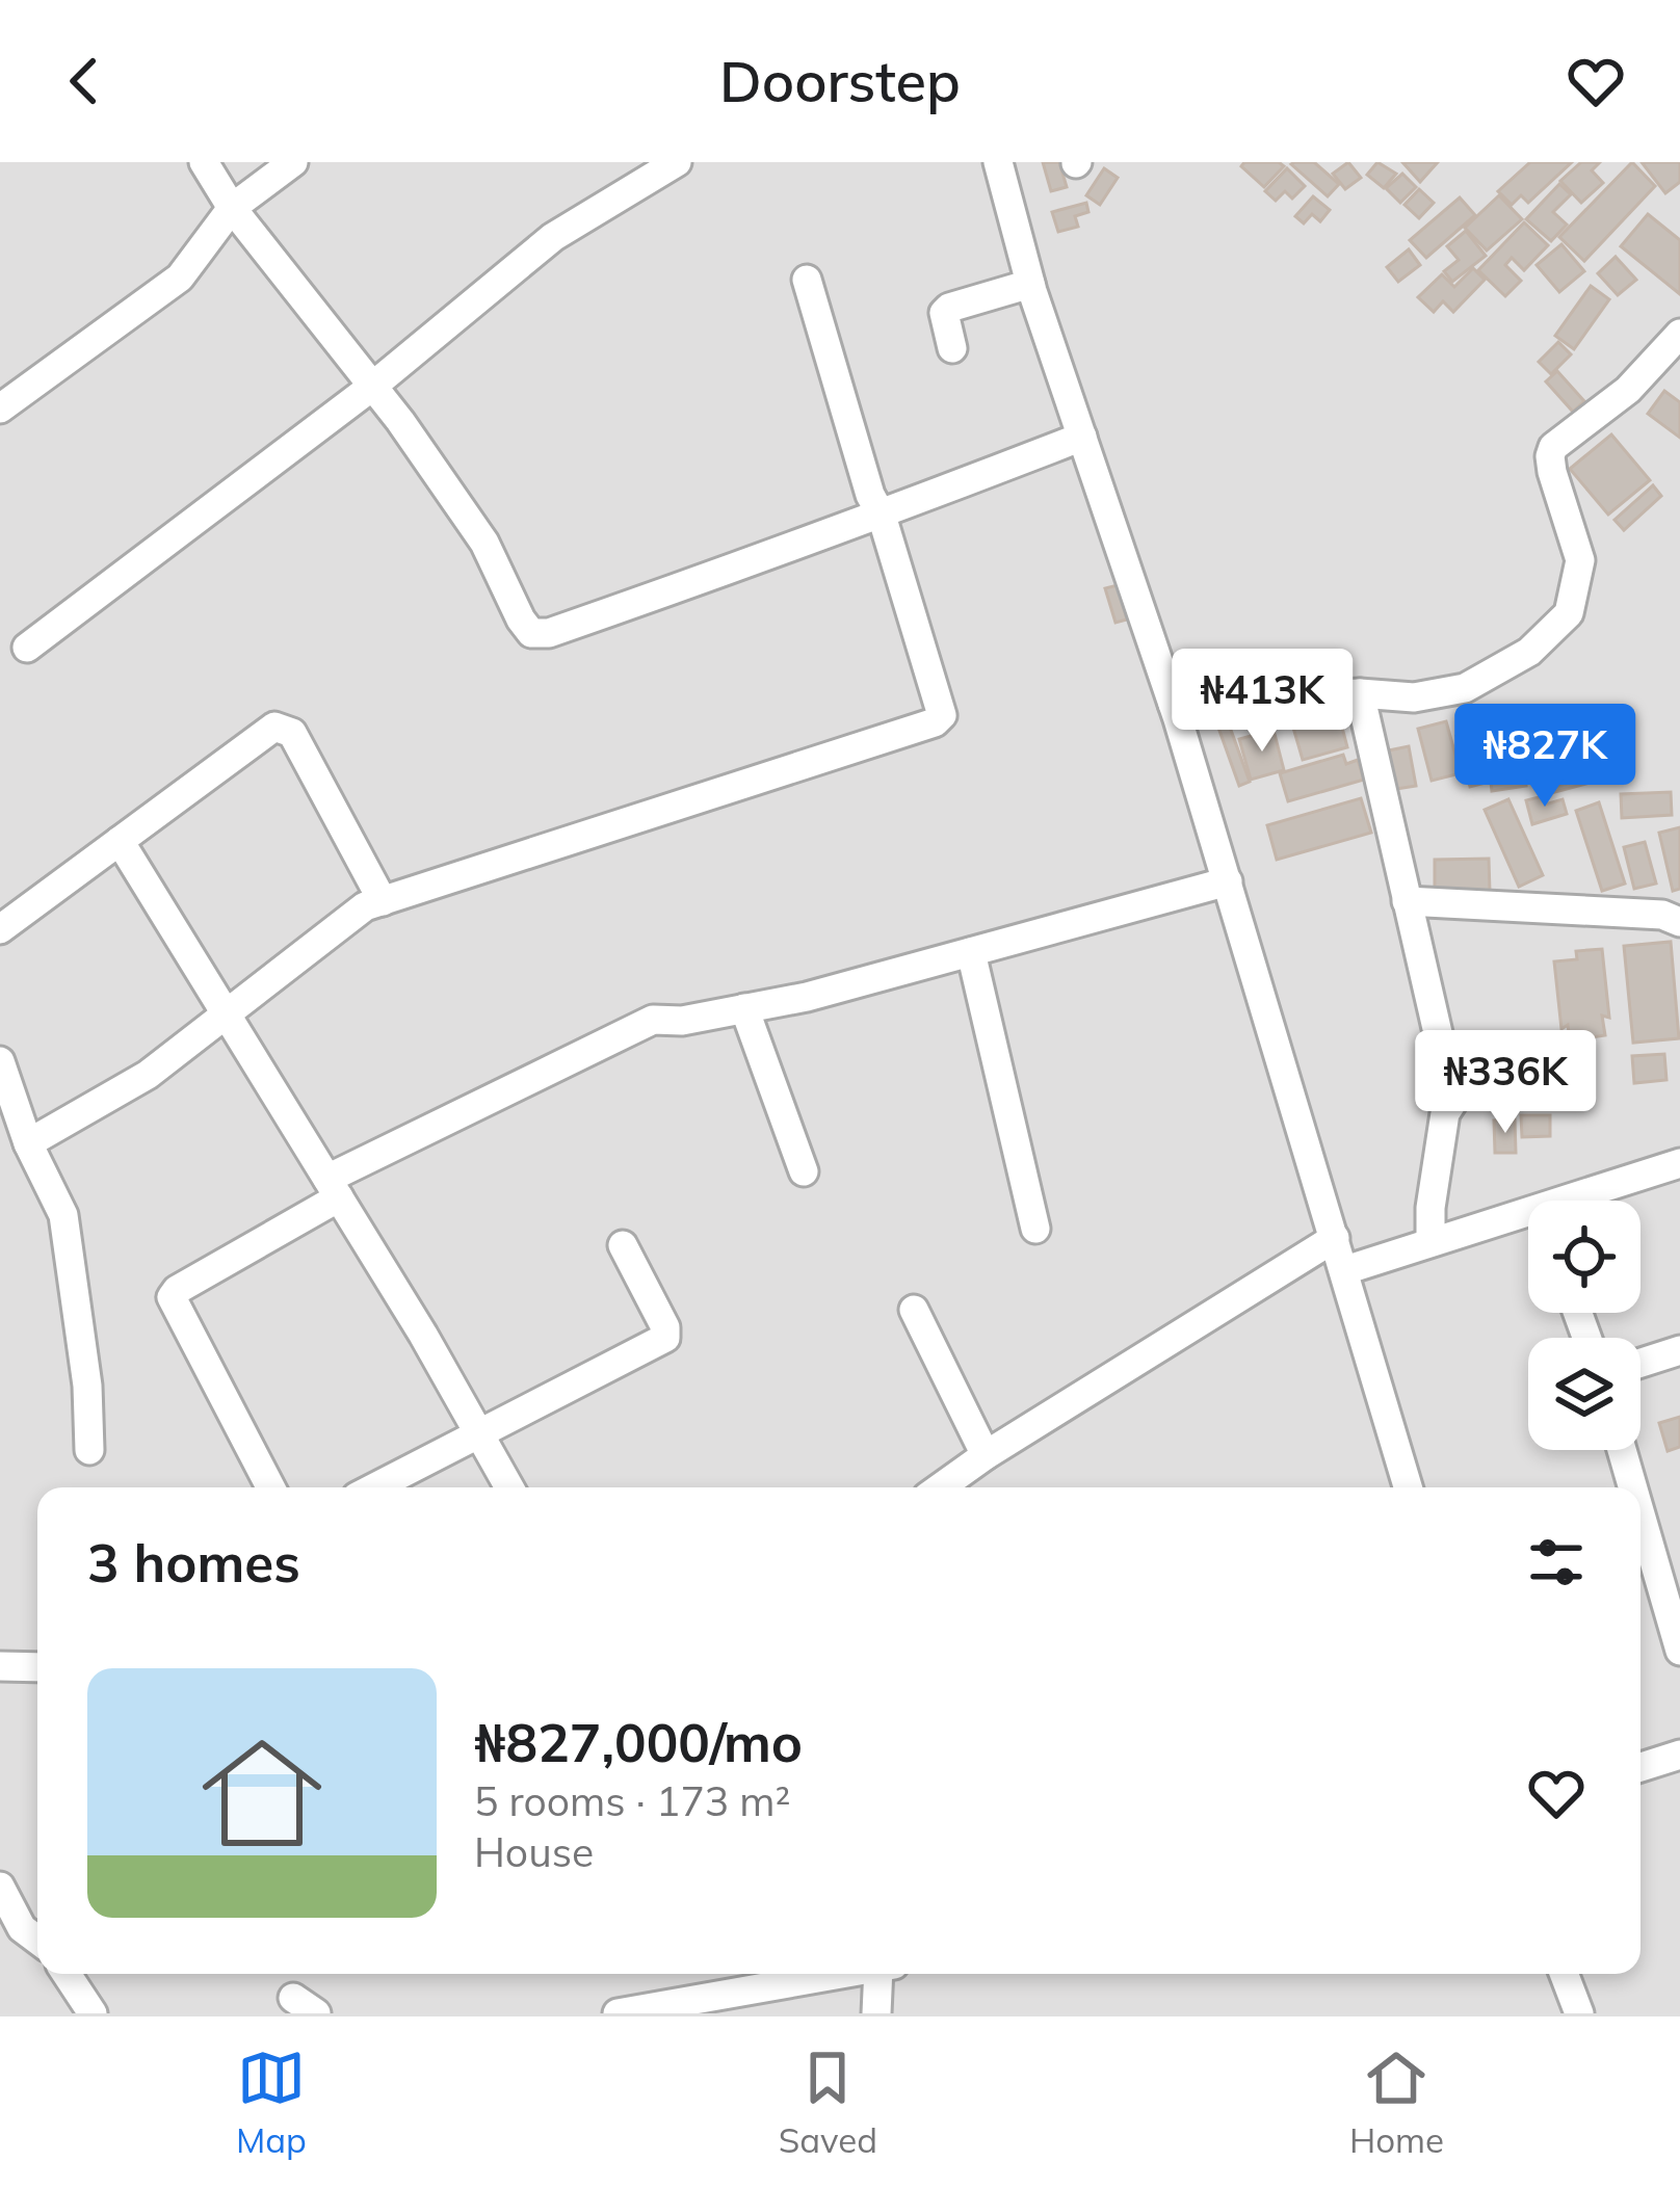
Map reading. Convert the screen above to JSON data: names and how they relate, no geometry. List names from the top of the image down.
{
  "page": {
    "header": "Doorstep",
    "price": ["₦413K", "₦827K", "₦336K"],
    "heading": "3 homes",
    "list": [
      {
        "name": "₦827,000/mo",
        "note": "5 rooms · 173 m² · House"
      }
    ],
    "tabs": ["Map", "Saved", "Home"]
  }
}
